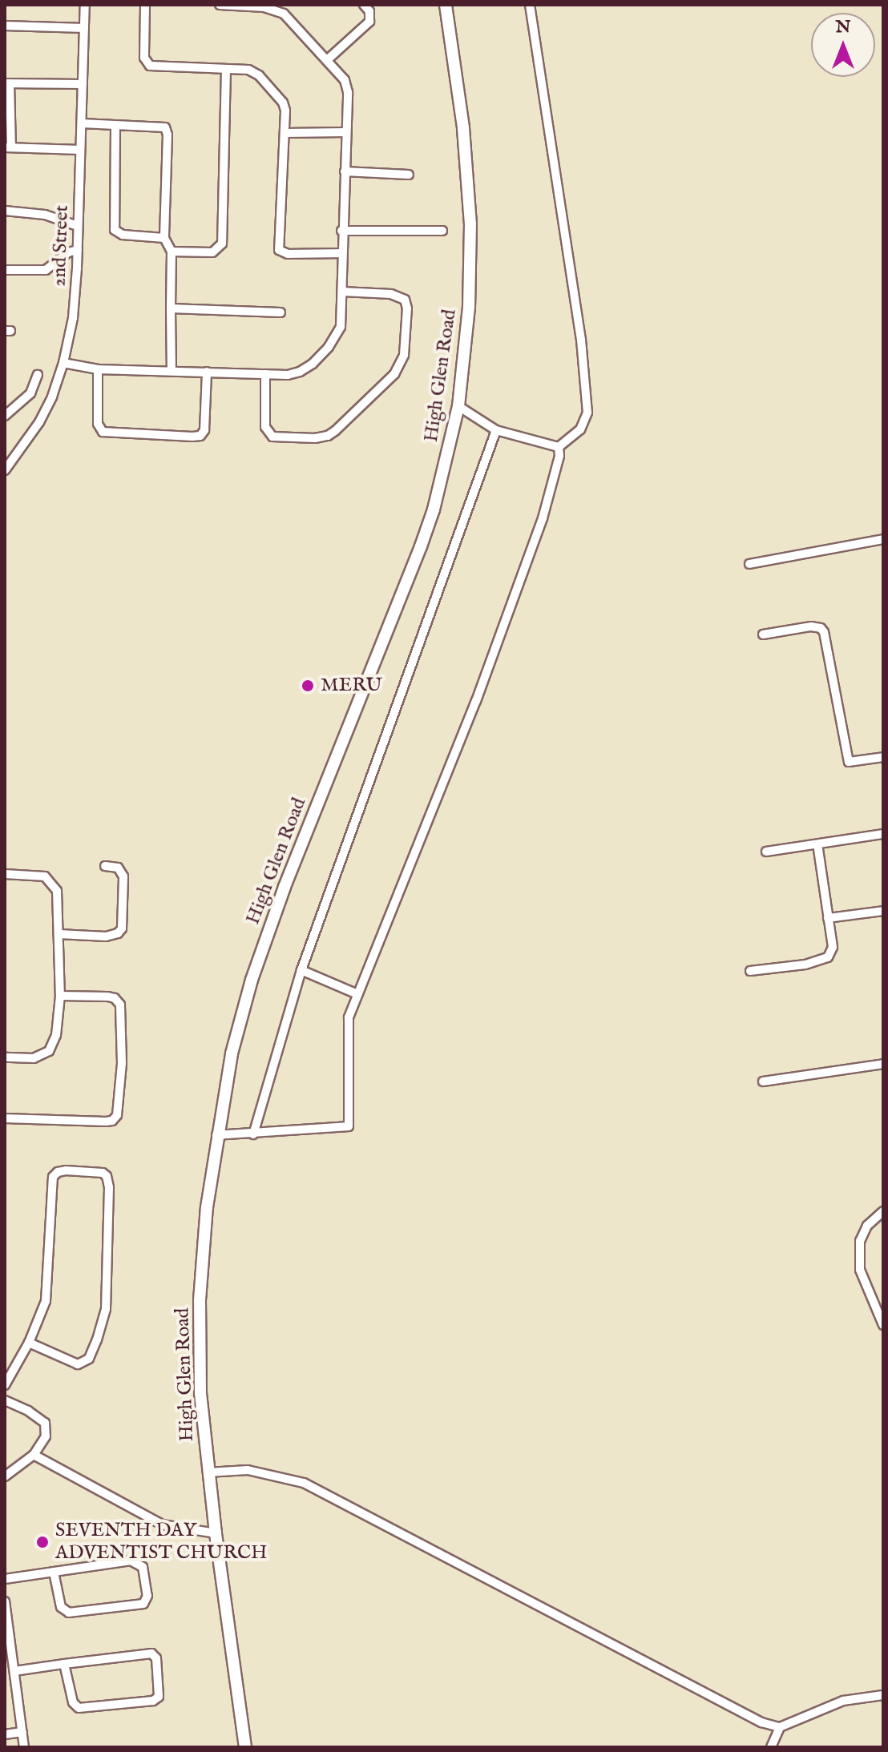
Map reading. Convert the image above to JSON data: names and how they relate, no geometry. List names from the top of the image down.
{
  "streets": {
    "main road": ["High Glen Road"],
    "street": ["2nd Street"]
  },
  "places": ["MERU", "SEVENTH DAY ADVENTIST CHURCH"],
  "north": "top"
}
